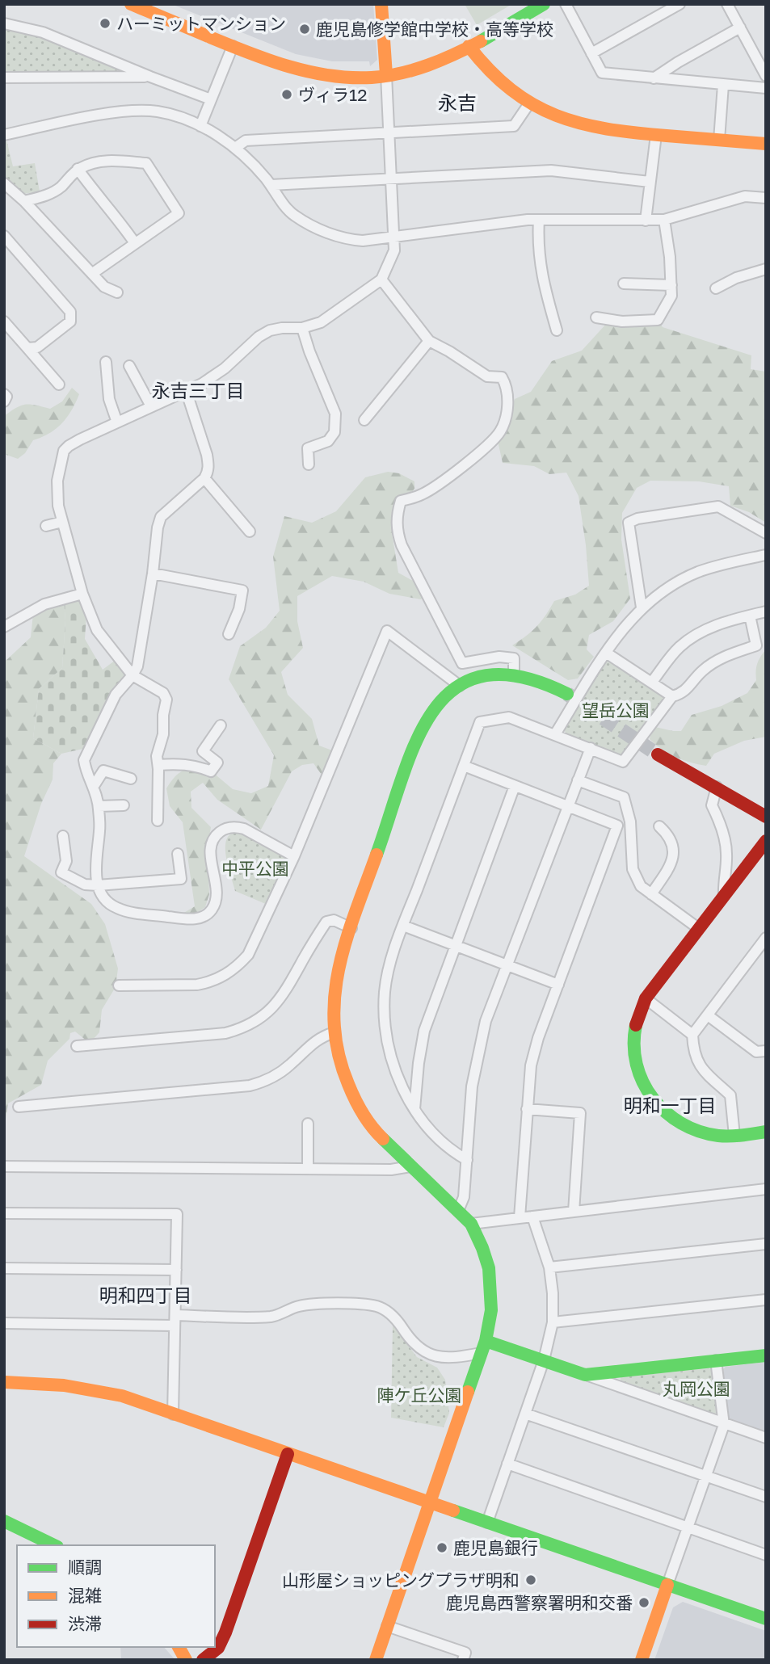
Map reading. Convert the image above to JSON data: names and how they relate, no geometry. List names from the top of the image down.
{
  "districts": [
    "永吉",
    "永吉三丁目",
    "明和一丁目",
    "明和四丁目"
  ],
  "parks": [
    "望岳公園",
    "中平公園",
    "丸岡公園",
    "陣ケ丘公園"
  ],
  "places": [
    "ハーミットマンション",
    "鹿児島修学館中学校・高等学校",
    "ヴィラ12",
    "鹿児島銀行",
    "山形屋ショッピングプラザ明和",
    "鹿児島西警察署明和交番"
  ],
  "legend": ["順調", "混雑", "渋滞"]
}
